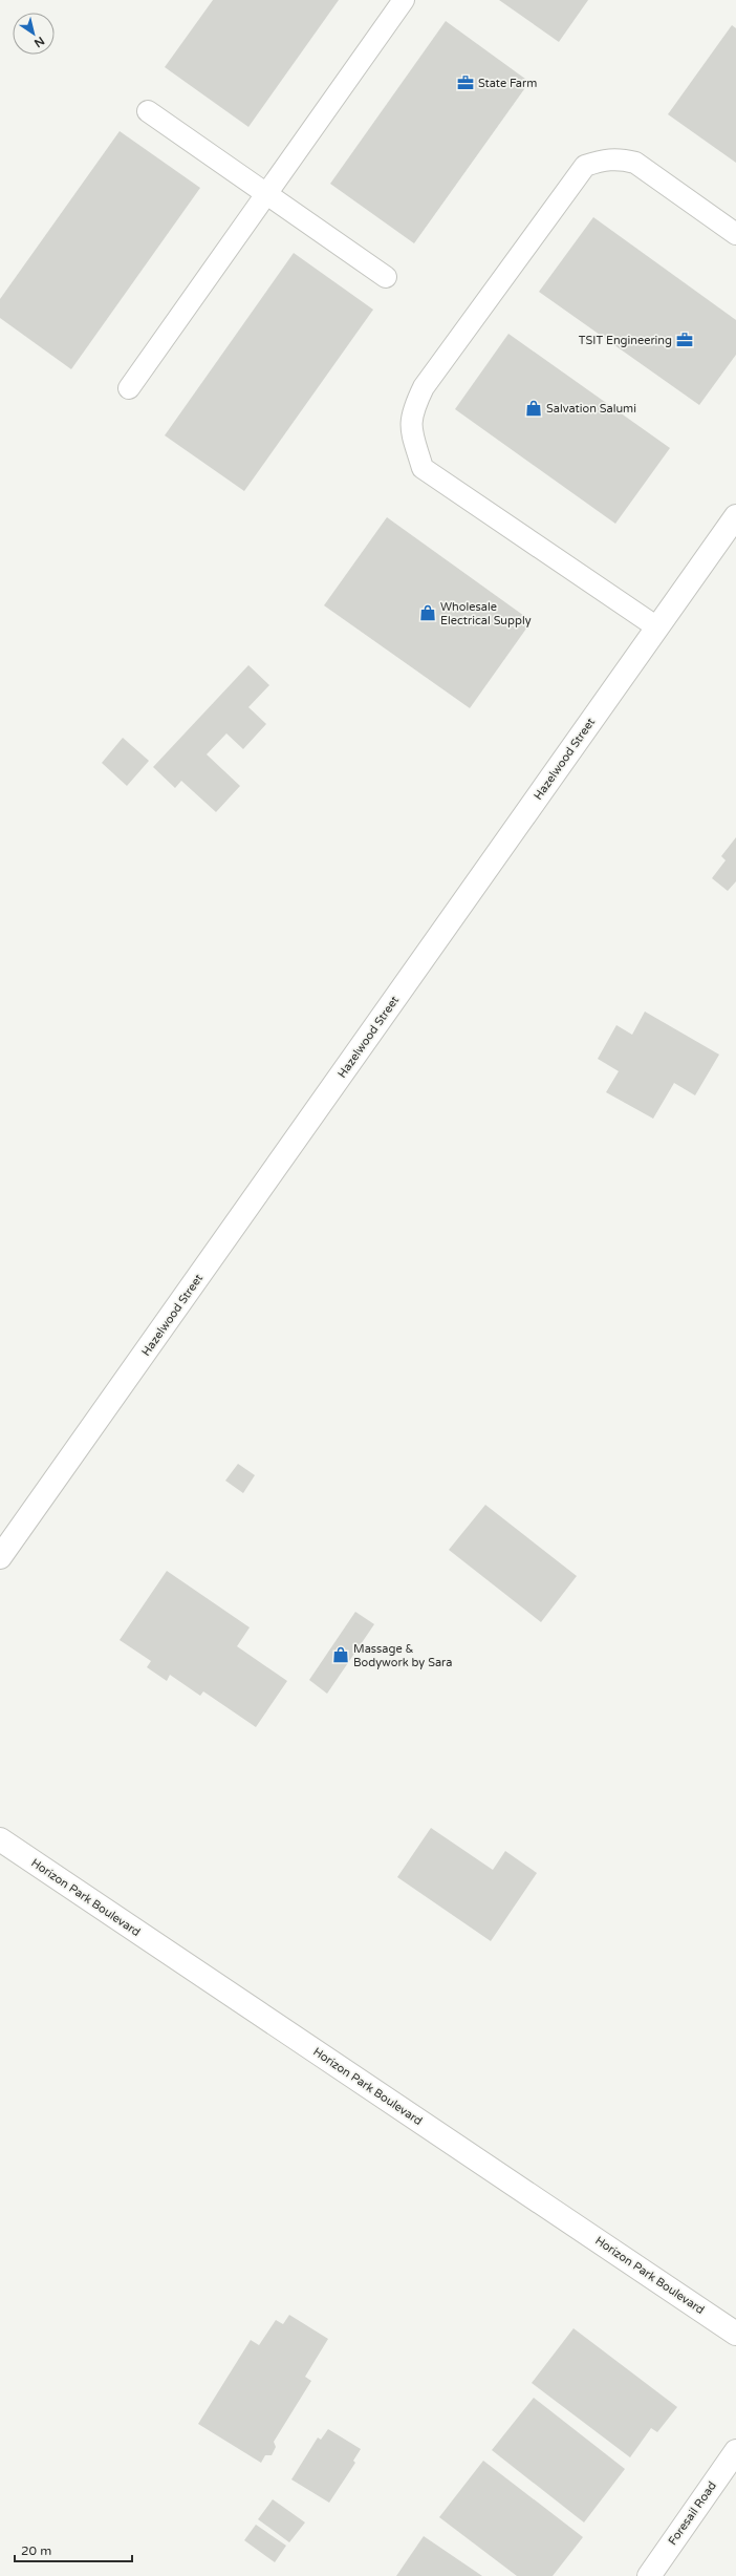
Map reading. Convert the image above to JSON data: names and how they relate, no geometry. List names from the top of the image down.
{
  "streets": {
    "street": ["Hazelwood Street", "Horizon Park Boulevard", "Foresail Road"]
  },
  "places": {
    "office": ["State Farm", "TSIT Engineering"],
    "shop": ["Salvation Salumi", "Wholesale Electrical Supply", "Massage & Bodywork by Sara"]
  },
  "scale_bar": "20 m",
  "north": "bottom right"
}
